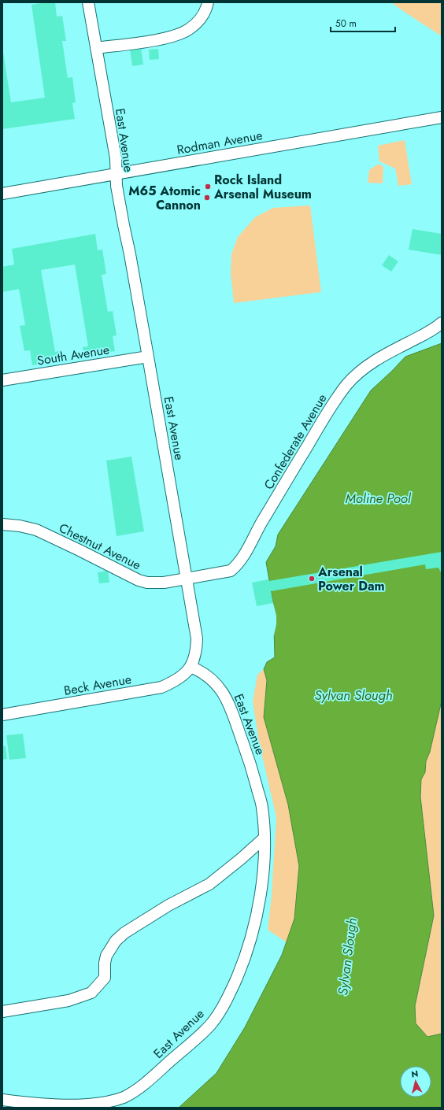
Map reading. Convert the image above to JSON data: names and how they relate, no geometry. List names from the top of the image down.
{
  "streets": {
    "street": [
      "East Avenue",
      "Rodman Avenue",
      "South Avenue",
      "Confederate Avenue",
      "Chestnut Avenue",
      "Beck Avenue"
    ]
  },
  "crossings": [
    ["East Avenue", "Rodman Avenue"],
    ["East Avenue", "South Avenue"],
    ["East Avenue", "Confederate Avenue"],
    ["East Avenue", "Chestnut Avenue"],
    ["East Avenue", "Beck Avenue"],
    ["Confederate Avenue", "Chestnut Avenue"]
  ],
  "water": ["Moline Pool", "Sylvan Slough"],
  "places": ["Rock Island Arsenal Museum", "M65 Atomic Cannon", "Arsenal Power Dam"],
  "scale_bar": "50 m",
  "north": "top"
}
